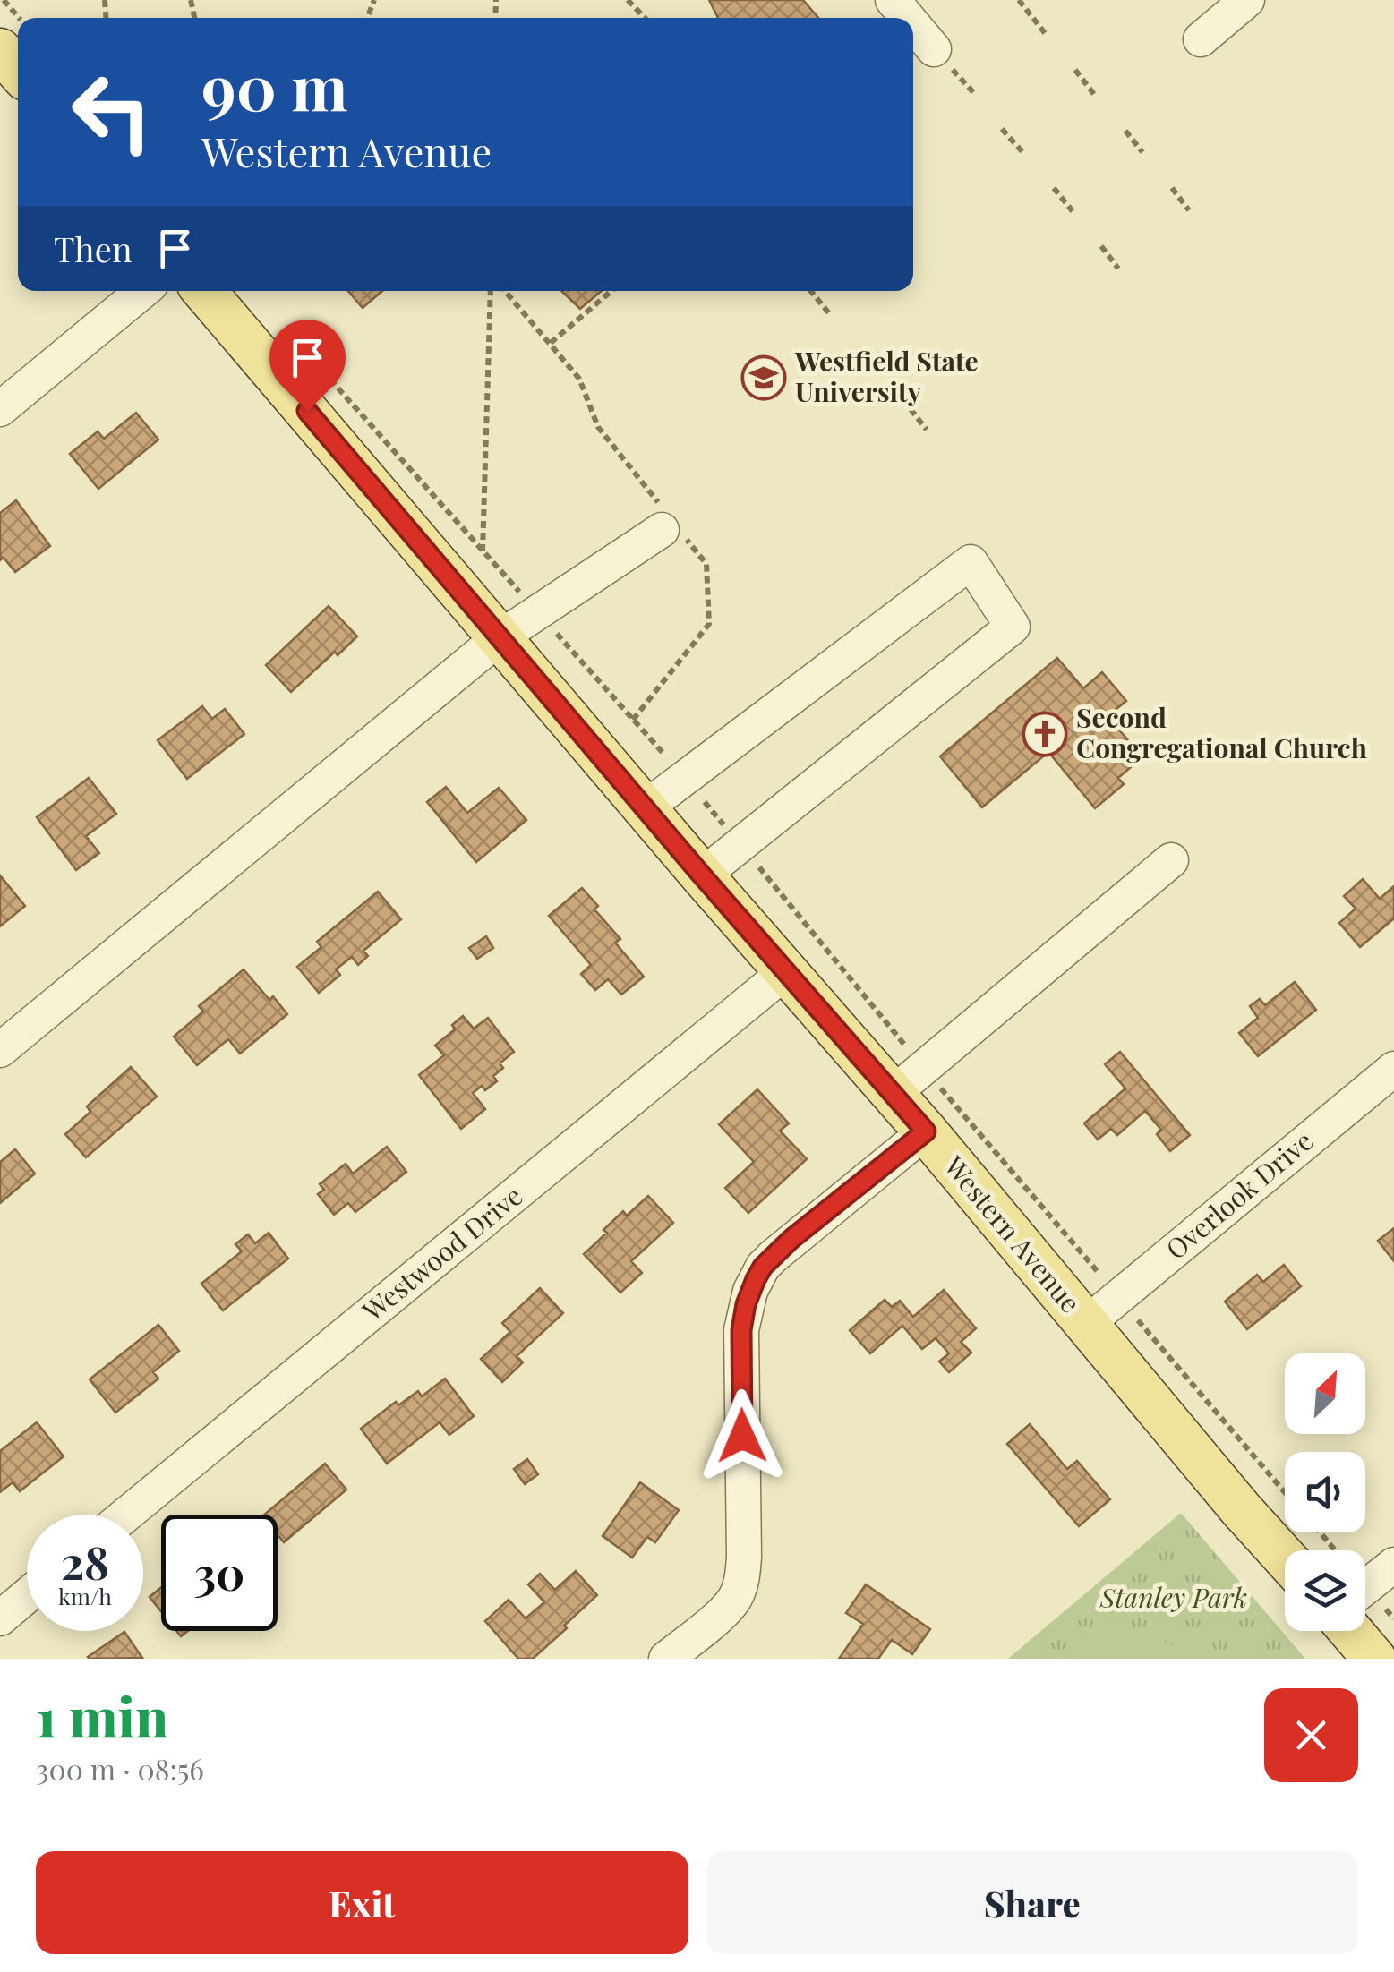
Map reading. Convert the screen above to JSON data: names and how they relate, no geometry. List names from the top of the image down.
{
  "streets": {
    "main road": ["Western Avenue"],
    "street": ["Overlook Drive", "Westwood Drive"]
  },
  "crossings": [
    ["Overlook Drive", "Western Avenue"],
    ["Western Avenue", "Westwood Drive"]
  ],
  "parks": ["Stanley Park"],
  "places": {
    "school or university": ["Westfield State University"],
    "church": ["Second Congregational Church"]
  },
  "north": "top right",
  "page": {
    "turn": ["90 m", "Western Avenue"],
    "then": "Then",
    "speed": "28 km/h",
    "limit": "30",
    "heading": ["1 min", "300 m · 08:56"],
    "buttons": ["Exit", "Share"]
  }
}
